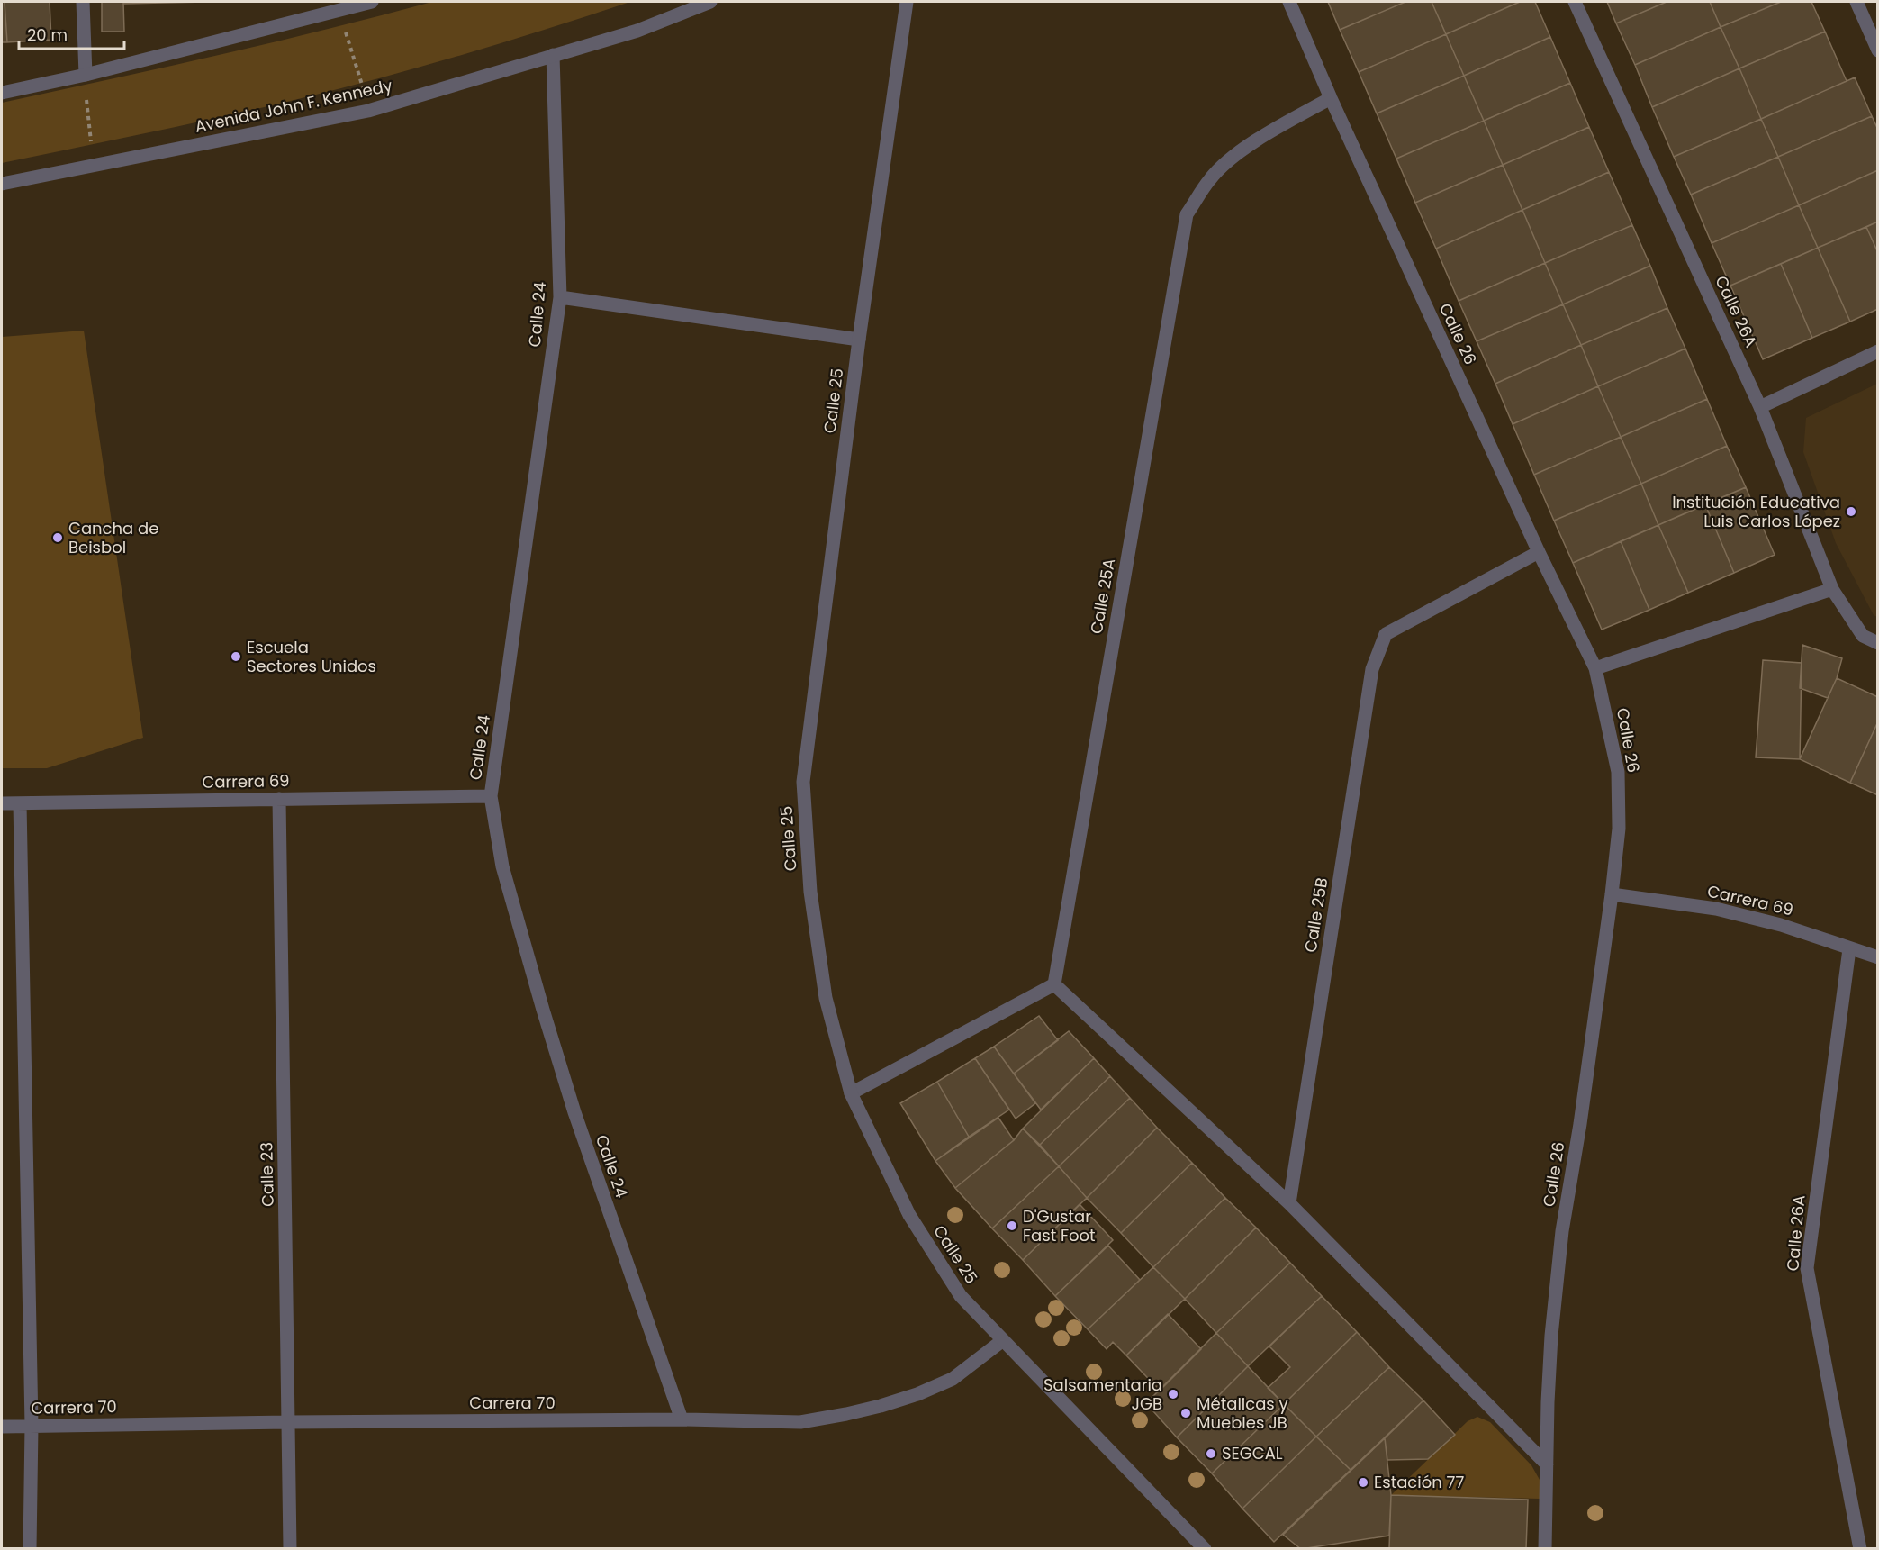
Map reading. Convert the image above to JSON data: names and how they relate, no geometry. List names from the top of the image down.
{
  "streets": {
    "street": [
      "Avenida John F. Kennedy",
      "Calle 26A",
      "Calle 24",
      "Calle 26",
      "Calle 25",
      "Calle 25A",
      "Carrera 69",
      "Calle 25B",
      "Calle 23",
      "Carrera 70"
    ]
  },
  "crossings": [
    ["Avenida John F. Kennedy", "Calle 24"],
    ["Calle 26A", "Carrera 69"],
    ["Calle 24", "Carrera 69"],
    ["Calle 24", "Carrera 70"],
    ["Calle 26", "Calle 25A"],
    ["Calle 26", "Carrera 69"],
    ["Calle 26", "Calle 25B"],
    ["Calle 25", "Carrera 70"],
    ["Carrera 69", "Calle 23"],
    ["Calle 23", "Carrera 70"]
  ],
  "places": [
    "Institución Educativa Luis Carlos López",
    "Cancha de Beisbol",
    "Escuela Sectores Unidos",
    "D'Gustar Fast Foot",
    "Salsamentaria JGB",
    "Métalicas y Muebles JB",
    "SEGCAL",
    "Estación 77"
  ],
  "scale_bar": "20 m"
}
